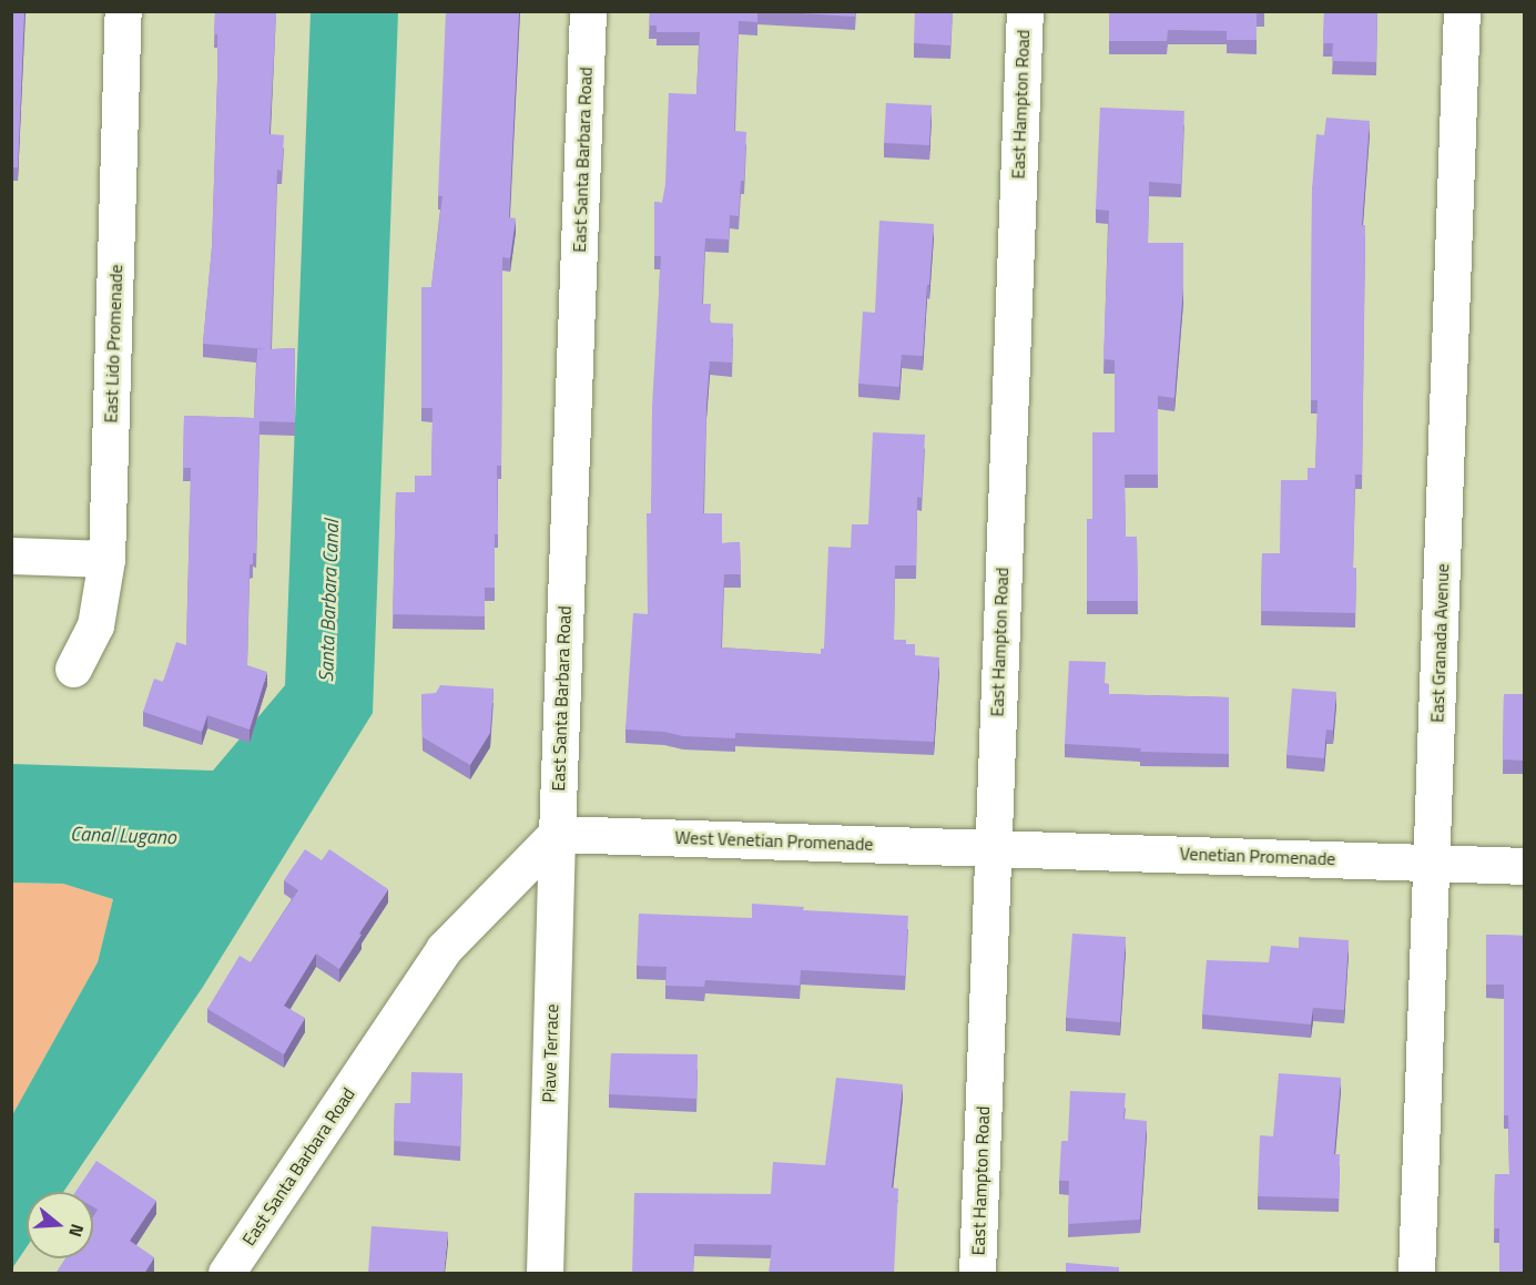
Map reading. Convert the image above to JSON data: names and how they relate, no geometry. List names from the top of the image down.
{
  "streets": {
    "street": [
      "East Hampton Road",
      "East Santa Barbara Road",
      "East Lido Promenade",
      "East Granada Avenue",
      "West Venetian Promenade",
      "Venetian Promenade",
      "Piave Terrace"
    ]
  },
  "crossings": [
    ["East Hampton Road", "West Venetian Promenade"],
    ["East Hampton Road", "Venetian Promenade"],
    ["East Santa Barbara Road", "West Venetian Promenade"],
    ["East Santa Barbara Road", "Piave Terrace"],
    ["East Granada Avenue", "Venetian Promenade"],
    ["West Venetian Promenade", "Venetian Promenade"],
    ["West Venetian Promenade", "Piave Terrace"]
  ],
  "water": ["Santa Barbara Canal", "Canal Lugano"],
  "north": "right"
}
